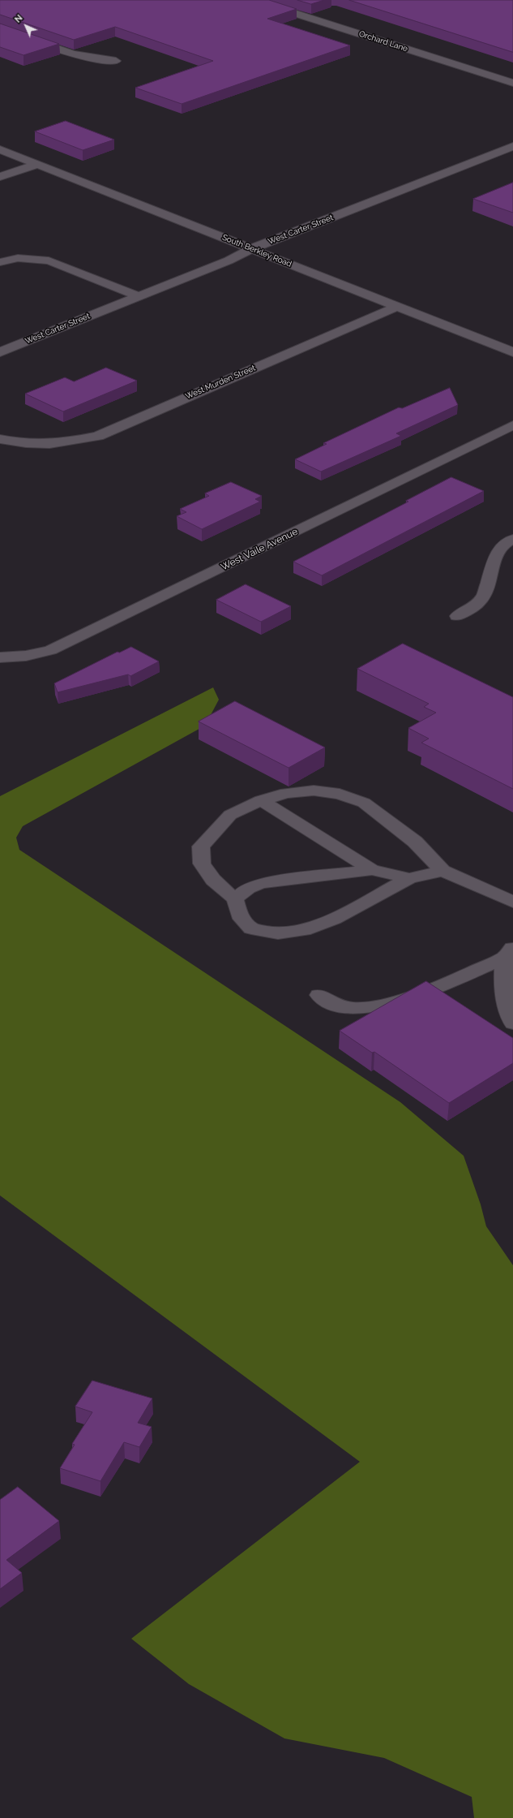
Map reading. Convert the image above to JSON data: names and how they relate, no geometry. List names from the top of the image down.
{
  "streets": {
    "street": [
      "Orchard Lane",
      "West Carter Street",
      "South Berkley Road",
      "West Murden Street",
      "West Vaile Avenue"
    ]
  },
  "crossings": [
    ["West Carter Street", "South Berkley Road"],
    ["South Berkley Road", "West Murden Street"]
  ],
  "north": "top left"
}
